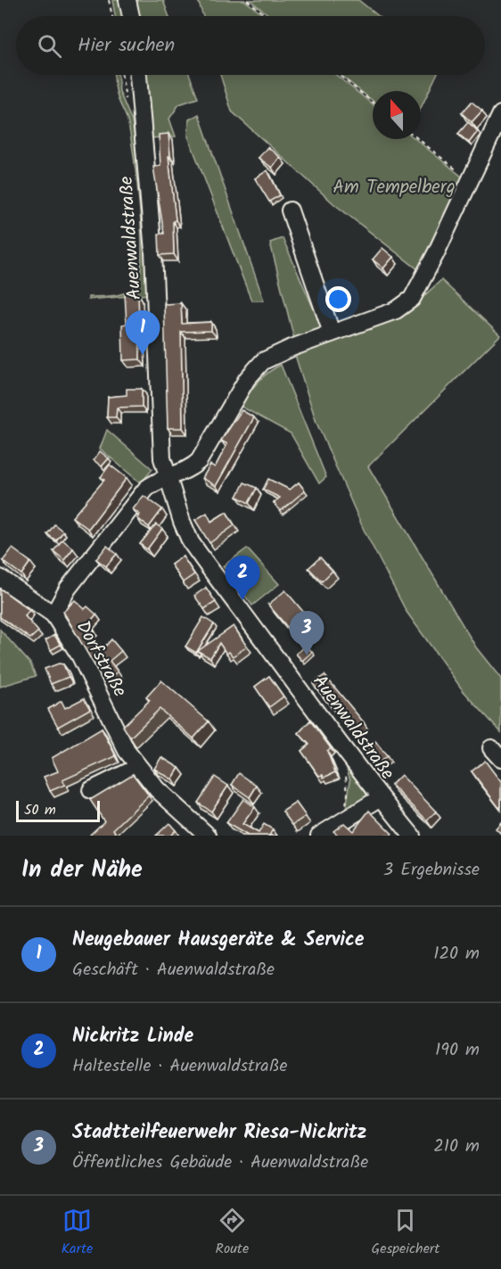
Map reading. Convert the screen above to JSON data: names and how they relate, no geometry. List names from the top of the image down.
{
  "streets": {
    "street": ["Auenwaldstraße", "Dorfstraße"]
  },
  "crossings": [
    ["Auenwaldstraße", "Dorfstraße"]
  ],
  "parks": ["Am Tempelberg"],
  "scale_bar": "50 m",
  "north": "top",
  "page": {
    "search": "Hier suchen",
    "pins": ["1", "2", "3"],
    "scale": "50 m",
    "heading": ["In der Nähe", "3 Ergebnisse"],
    "list": [
      {
        "mark": "1",
        "name": "Neugebauer Hausgeräte & Service",
        "note": "Geschäft · Auenwaldstraße",
        "value": "120 m"
      },
      {
        "mark": "2",
        "name": "Nickritz Linde",
        "note": "Haltestelle · Auenwaldstraße",
        "value": "190 m"
      },
      {
        "mark": "3",
        "name": "Stadtteilfeuerwehr Riesa-Nickritz",
        "note": "Öffentliches Gebäude · Auenwaldstraße",
        "value": "210 m"
      }
    ],
    "nav": ["Karte", "Route", "Gespeichert"]
  }
}
